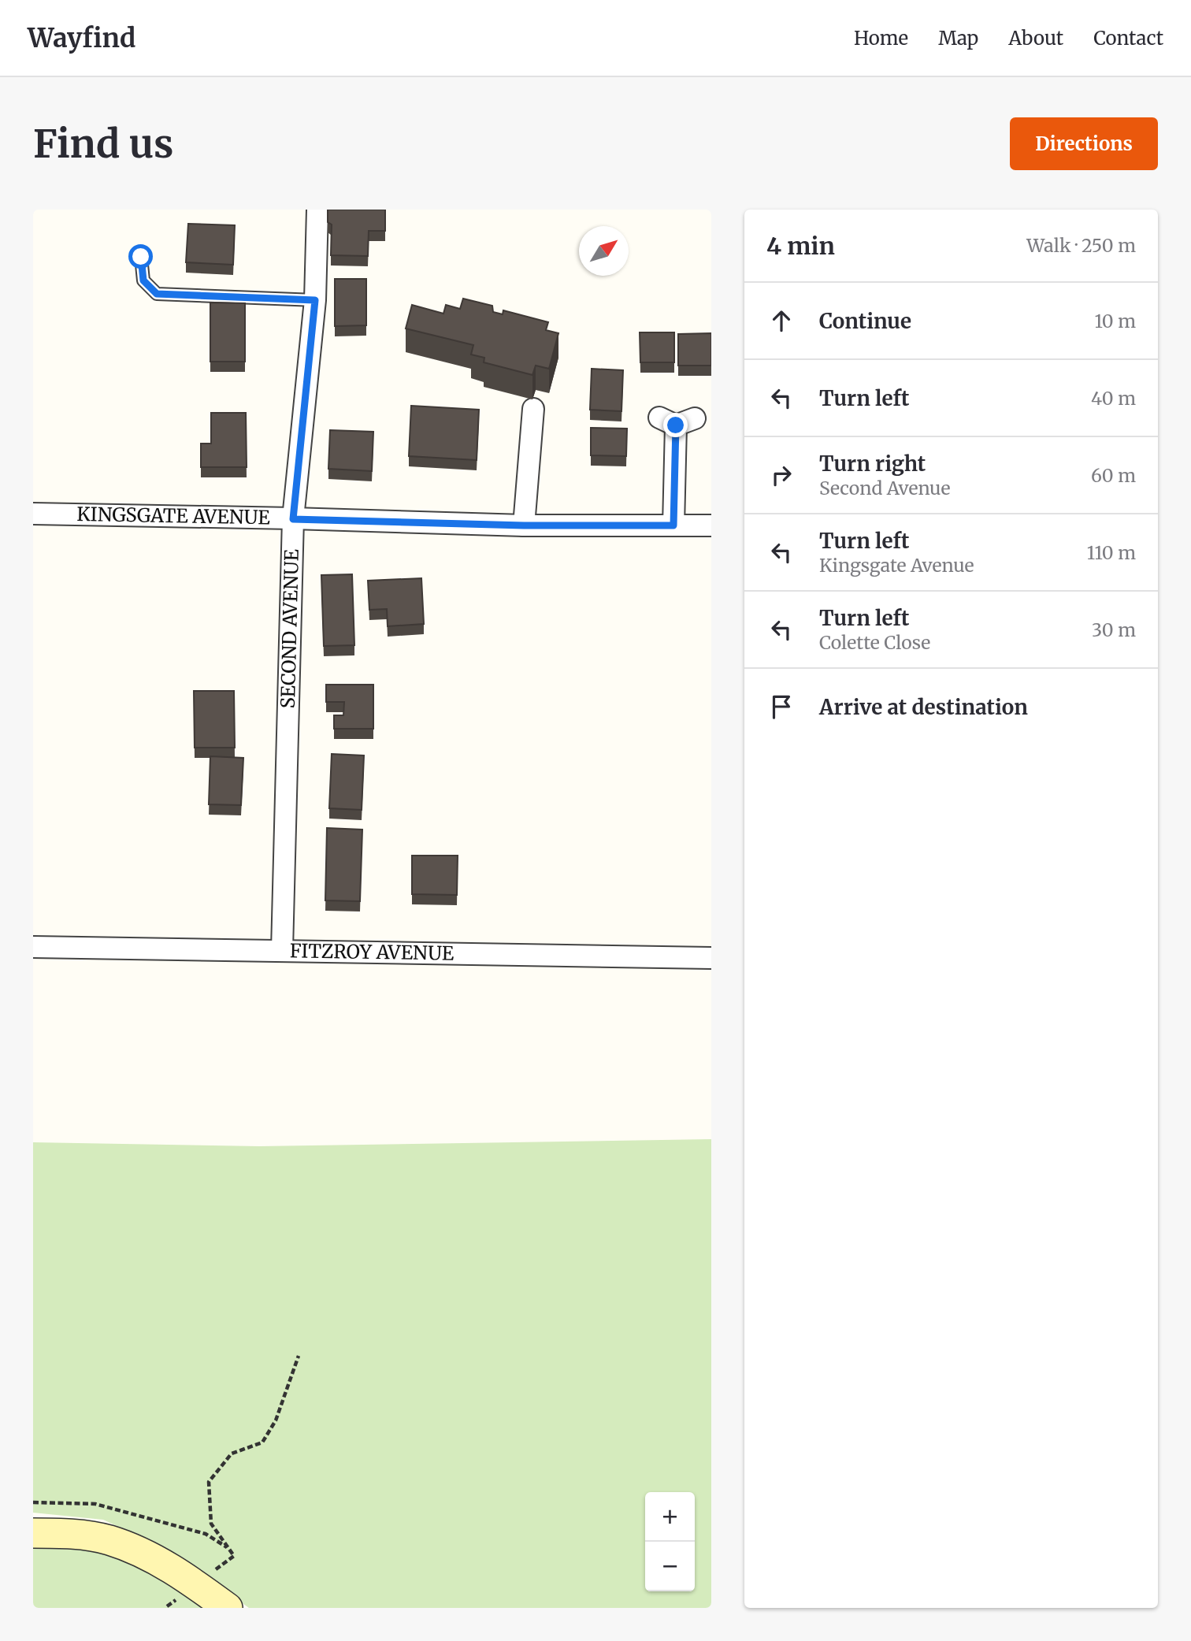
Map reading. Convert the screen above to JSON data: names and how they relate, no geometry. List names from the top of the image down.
{
  "streets": {
    "street": ["KINGSGATE AVENUE", "SECOND AVENUE", "FITZROY AVENUE"]
  },
  "crossings": [
    ["KINGSGATE AVENUE", "SECOND AVENUE"],
    ["SECOND AVENUE", "FITZROY AVENUE"]
  ],
  "north": "top right",
  "page": {
    "header": "Wayfind",
    "nav": [
      "Home",
      "Map",
      "About",
      "Contact"
    ],
    "buttons": "Directions",
    "title": "Find us",
    "heading": ["4 min", "Walk · 250 m"],
    "list": [
      ["Continue", "10 m"],
      ["Turn left", "40 m"],
      ["Turn right", "Second Avenue", "60 m"],
      ["Turn left", "Kingsgate Avenue", "110 m"],
      ["Turn left", "Colette Close", "30 m"],
      "Arrive at destination"
    ],
    "map_buttons": ["+", "−"]
  }
}
